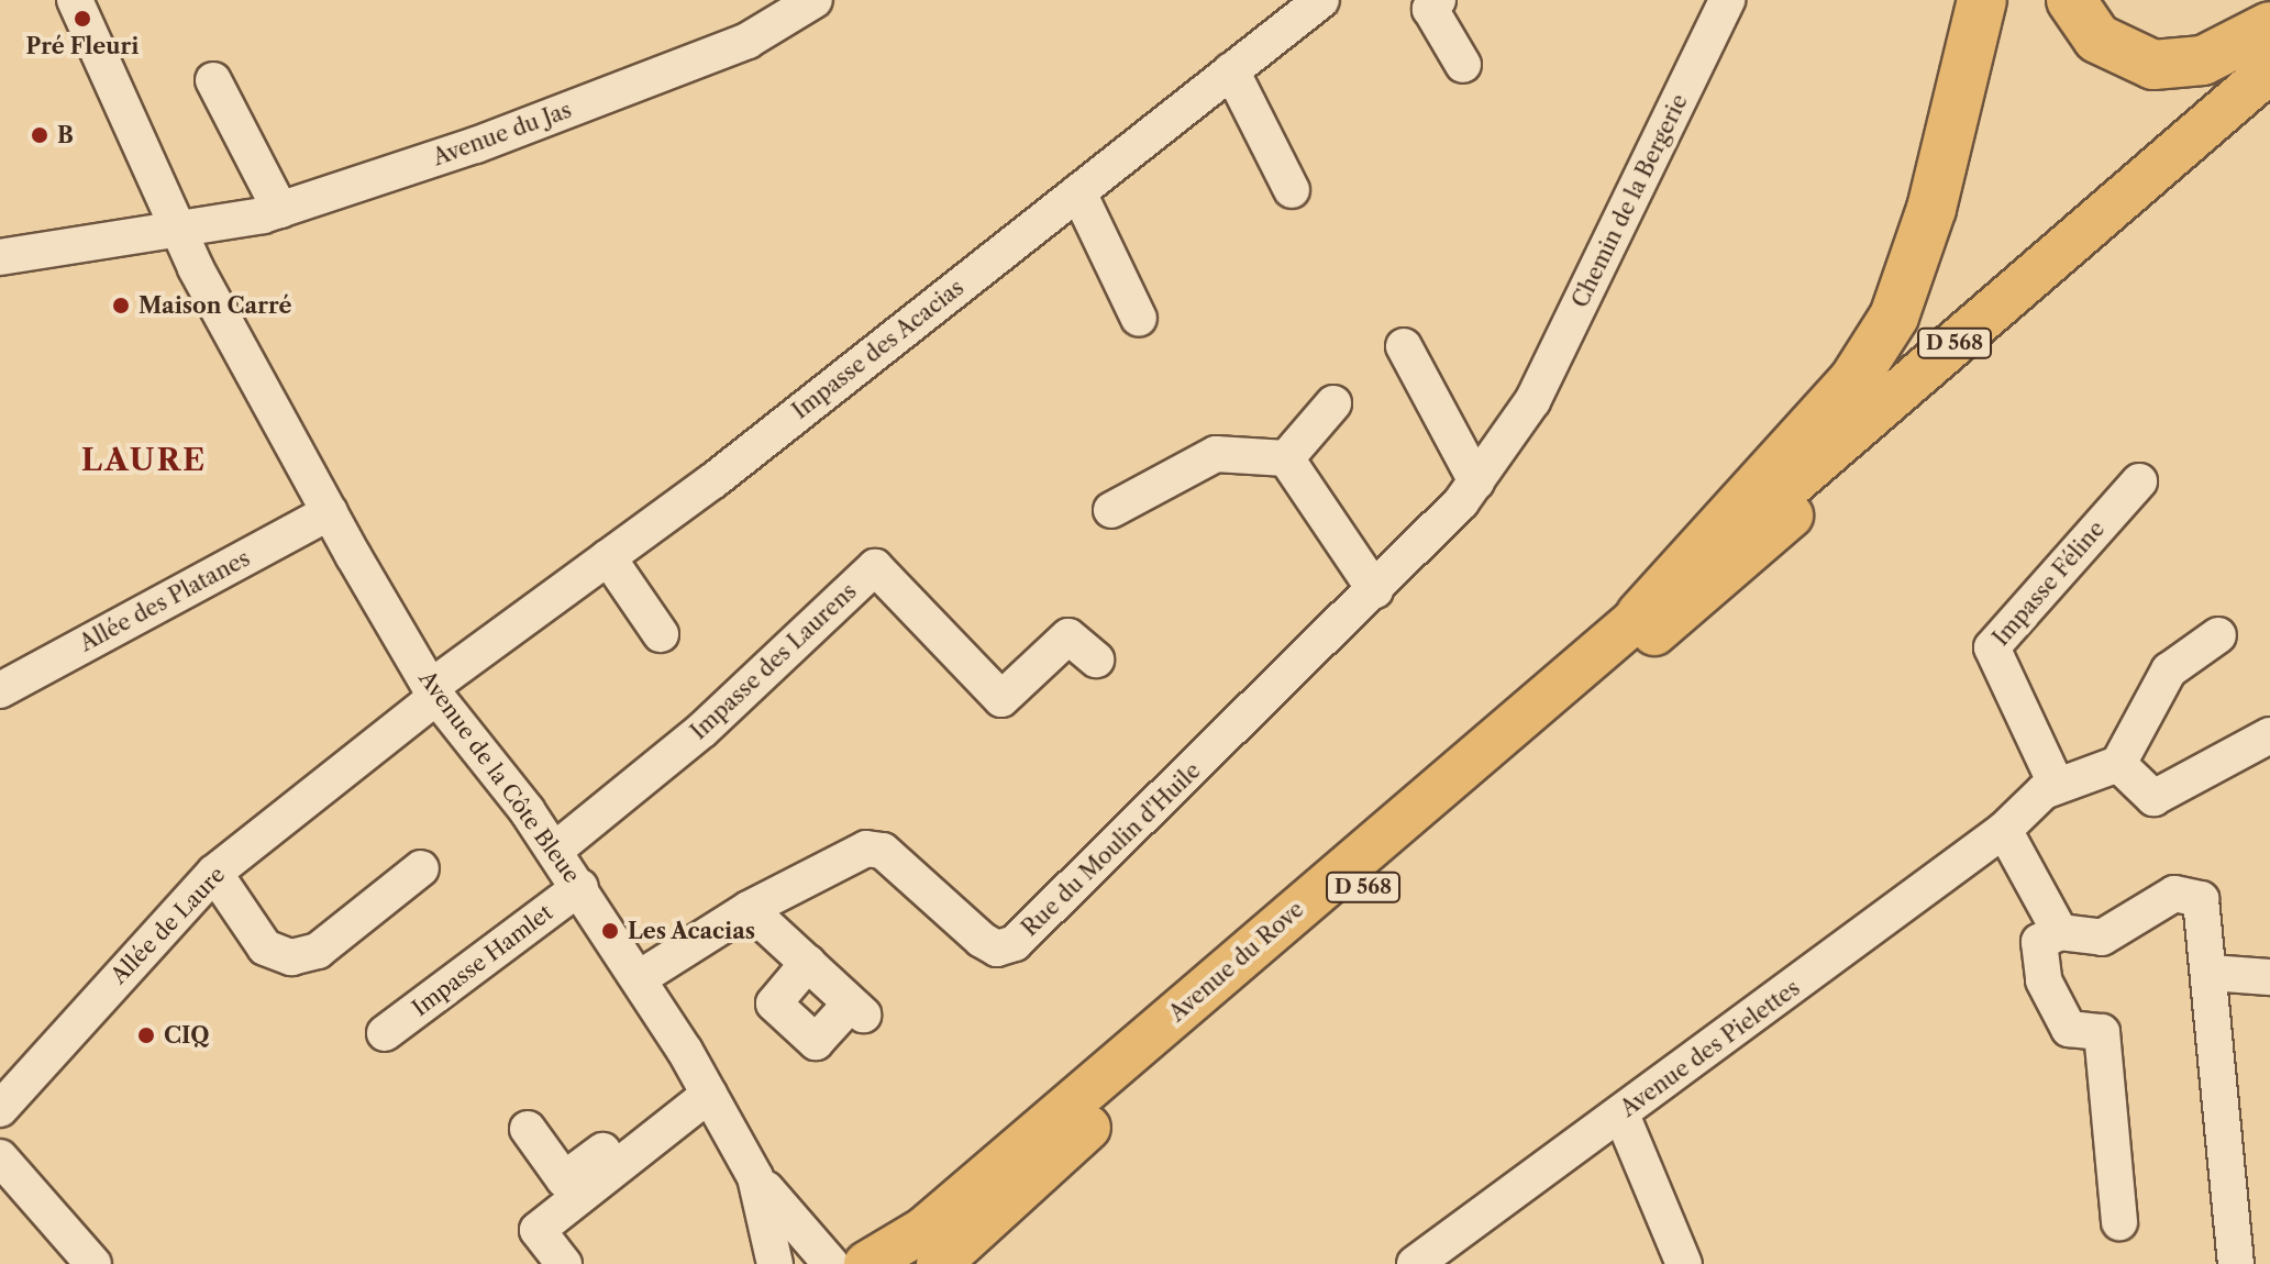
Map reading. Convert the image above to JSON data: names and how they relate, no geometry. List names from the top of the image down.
{
  "streets": {
    "main road": ["D 568", "Avenue du Rove"],
    "street": [
      "Avenue du Jas",
      "Chemin de la Bergerie",
      "Impasse des Acacias",
      "Impasse Féline",
      "Allée des Platanes",
      "Impasse des Laurens",
      "Avenue de la Côte Bleue",
      "Rue du Moulin d'Huile",
      "Allée de Laure",
      "Impasse Hamlet",
      "Avenue des Pielettes"
    ]
  },
  "crossings": [
    ["Avenue du Jas", "Avenue de la Côte Bleue"],
    ["Chemin de la Bergerie", "Rue du Moulin d'Huile"],
    ["D 568", "Avenue du Rove"],
    ["Impasse des Acacias", "Avenue de la Côte Bleue"],
    ["Impasse des Acacias", "Allée de Laure"],
    ["Impasse Féline", "Avenue des Pielettes"],
    ["Allée des Platanes", "Avenue de la Côte Bleue"],
    ["Impasse des Laurens", "Avenue de la Côte Bleue"],
    ["Avenue de la Côte Bleue", "Rue du Moulin d'Huile"],
    ["Avenue de la Côte Bleue", "Allée de Laure"],
    ["Avenue de la Côte Bleue", "Impasse Hamlet"]
  ],
  "districts": ["LAURE"],
  "places": [
    "Pré Fleuri",
    "B",
    "Maison Carré",
    "Les Acacias",
    "CIQ"
  ]
}
